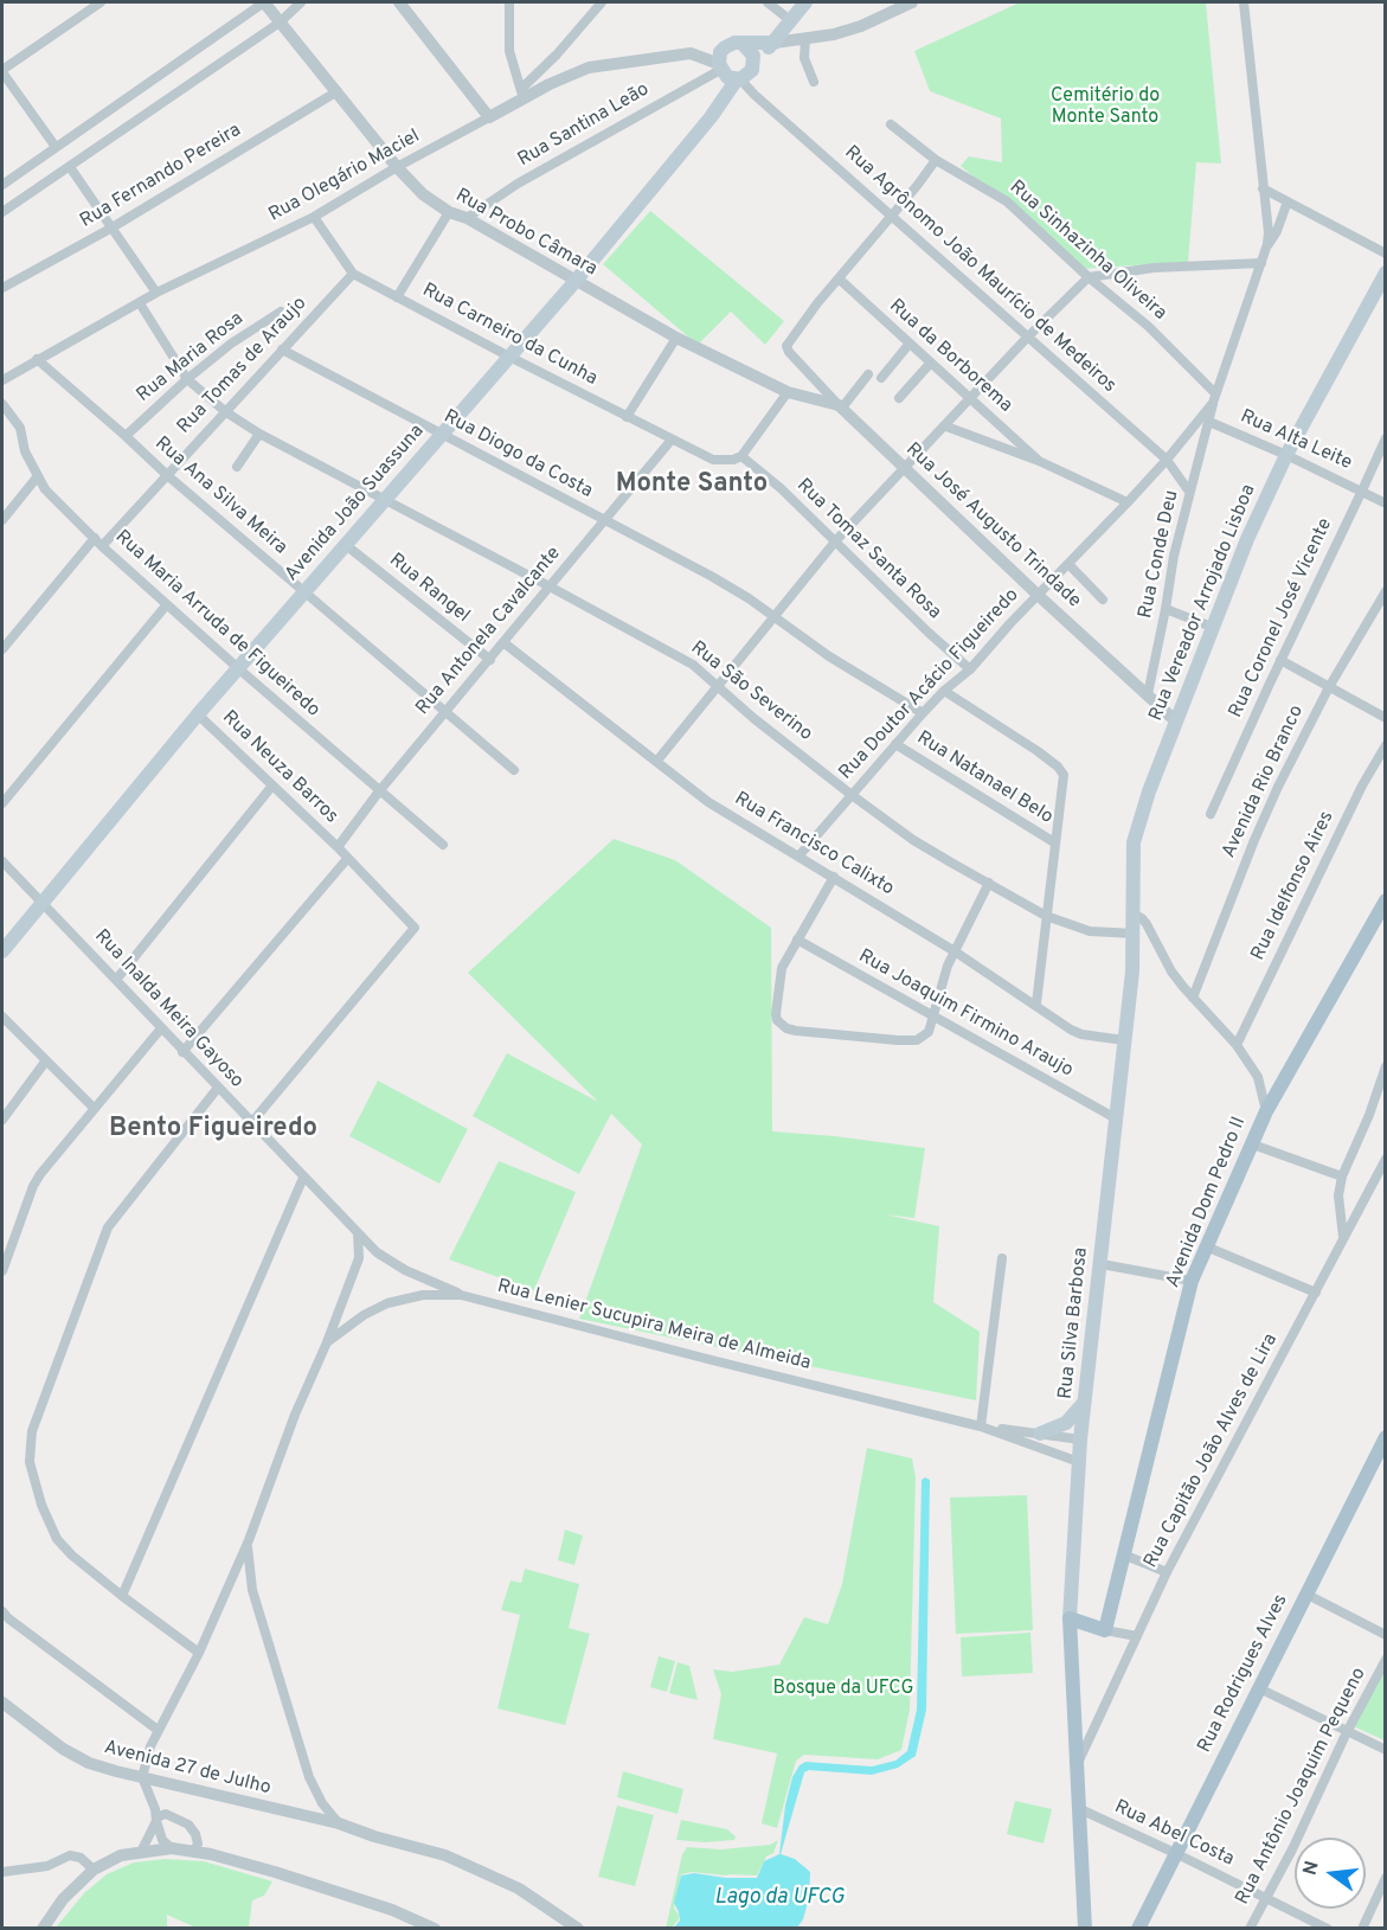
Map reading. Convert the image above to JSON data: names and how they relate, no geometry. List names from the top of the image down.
{
  "streets": {
    "main road": [
      "Avenida João Suassuna",
      "Rua Vereador Arrojado Lisboa",
      "Avenida Dom Pedro II",
      "Rua Silva Barbosa",
      "Rua Rodrigues Alves"
    ],
    "street": [
      "Rua Santina Leão",
      "Rua Fernando Pereira",
      "Rua Olegário Maciel",
      "Rua Probo Câmara",
      "Rua Sinhazinha Oliveira",
      "Rua Agrônomo João Maurício de Medeiros",
      "Rua Carneiro da Cunha",
      "Rua da Borborema",
      "Rua Maria Rosa",
      "Rua Tomas de Araujo",
      "Rua Alta Leite",
      "Rua Diogo da Costa",
      "Rua Ana Silva Meira",
      "Rua José Augusto Trindade",
      "Rua Tomaz Santa Rosa",
      "Rua Conde Deu",
      "Rua Rangel",
      "Rua Coronel José Vicente",
      "Rua Maria Arruda de Figueiredo",
      "Rua Antonela Cavalcante",
      "Rua Doutor Acácio Figueiredo",
      "Rua São Severino",
      "Rua Neuza Barros",
      "Rua Natanael Belo",
      "Avenida Rio Branco",
      "Rua Francisco Calixto",
      "Rua Idelfonso Aires",
      "Rua Inalda Meira Gayoso",
      "Rua Joaquim Firmino Araujo",
      "Rua Lenier Sucupira Meira de Almeida",
      "Rua Capitão João Alves de Lira",
      "Avenida 27 de Julho",
      "Rua Antônio Joaquim Pequeno",
      "Rua Abel Costa"
    ]
  },
  "crossings": [
    ["Rua Santina Leão", "Rua Olegário Maciel"],
    ["Rua Santina Leão", "Rua Probo Câmara"],
    ["Rua Santina Leão", "Rua Agrônomo João Maurício de Medeiros"],
    ["Rua Santina Leão", "Avenida João Suassuna"],
    ["Rua Fernando Pereira", "Rua Probo Câmara"],
    ["Rua Olegário Maciel", "Rua Probo Câmara"],
    ["Rua Olegário Maciel", "Rua Agrônomo João Maurício de Medeiros"],
    ["Rua Olegário Maciel", "Rua Carneiro da Cunha"],
    ["Rua Olegário Maciel", "Rua Ana Silva Meira"],
    ["Rua Olegário Maciel", "Avenida João Suassuna"],
    ["Rua Olegário Maciel", "Rua São Severino"],
    ["Rua Probo Câmara", "Avenida João Suassuna"],
    ["Rua Probo Câmara", "Rua José Augusto Trindade"],
    ["Rua Sinhazinha Oliveira", "Rua Alta Leite"],
    ["Rua Sinhazinha Oliveira", "Rua Doutor Acácio Figueiredo"],
    ["Rua Agrônomo João Maurício de Medeiros", "Avenida João Suassuna"],
    ["Rua Agrônomo João Maurício de Medeiros", "Rua Conde Deu"],
    ["Rua Agrônomo João Maurício de Medeiros", "Rua Doutor Acácio Figueiredo"],
    ["Rua Carneiro da Cunha", "Rua Tomas de Araujo"],
    ["Rua Carneiro da Cunha", "Avenida João Suassuna"],
    ["Rua Carneiro da Cunha", "Rua Tomaz Santa Rosa"],
    ["Rua Carneiro da Cunha", "Rua Antonela Cavalcante"],
    ["Rua da Borborema", "Rua José Augusto Trindade"],
    ["Rua Maria Rosa", "Rua Ana Silva Meira"],
    ["Rua Maria Rosa", "Rua São Severino"],
    ["Rua Tomas de Araujo", "Rua Diogo da Costa"],
    ["Rua Tomas de Araujo", "Rua Ana Silva Meira"],
    ["Rua Tomas de Araujo", "Rua Maria Arruda de Figueiredo"],
    ["Rua Tomas de Araujo", "Rua São Severino"],
    ["Rua Alta Leite", "Rua Conde Deu"],
    ["Rua Alta Leite", "Rua Vereador Arrojado Lisboa"],
    ["Rua Alta Leite", "Rua Coronel José Vicente"],
    ["Rua Alta Leite", "Rua Doutor Acácio Figueiredo"],
    ["Rua Diogo da Costa", "Avenida João Suassuna"],
    ["Rua Diogo da Costa", "Rua Antonela Cavalcante"],
    ["Rua Diogo da Costa", "Rua Doutor Acácio Figueiredo"],
    ["Rua Ana Silva Meira", "Avenida João Suassuna"],
    ["Rua Ana Silva Meira", "Rua Antonela Cavalcante"],
    ["Avenida João Suassuna", "Rua Rangel"],
    ["Avenida João Suassuna", "Rua Maria Arruda de Figueiredo"],
    ["Avenida João Suassuna", "Rua São Severino"],
    ["Avenida João Suassuna", "Rua Neuza Barros"],
    ["Avenida João Suassuna", "Rua Inalda Meira Gayoso"],
    ["Rua José Augusto Trindade", "Rua Conde Deu"],
    ["Rua José Augusto Trindade", "Rua Vereador Arrojado Lisboa"],
    ["Rua José Augusto Trindade", "Rua Doutor Acácio Figueiredo"],
    ["Rua Tomaz Santa Rosa", "Rua Doutor Acácio Figueiredo"],
    ["Rua Rangel", "Rua Antonela Cavalcante"],
    ["Rua Vereador Arrojado Lisboa", "Rua Silva Barbosa"],
    ["Rua Maria Arruda de Figueiredo", "Rua Antonela Cavalcante"],
    ["Rua Antonela Cavalcante", "Rua São Severino"],
    ["Rua Antonela Cavalcante", "Rua Neuza Barros"],
    ["Rua Antonela Cavalcante", "Rua Francisco Calixto"],
    ["Rua Doutor Acácio Figueiredo", "Rua São Severino"],
    ["Rua Doutor Acácio Figueiredo", "Rua Natanael Belo"],
    ["Rua Doutor Acácio Figueiredo", "Rua Francisco Calixto"],
    ["Rua São Severino", "Rua Silva Barbosa"],
    ["Rua Neuza Barros", "Rua Inalda Meira Gayoso"],
    ["Rua Francisco Calixto", "Rua Silva Barbosa"],
    ["Rua Inalda Meira Gayoso", "Rua Lenier Sucupira Meira de Almeida"],
    ["Rua Joaquim Firmino Araujo", "Rua Silva Barbosa"],
    ["Rua Silva Barbosa", "Rua Lenier Sucupira Meira de Almeida"],
    ["Rua Silva Barbosa", "Rua Capitão João Alves de Lira"],
    ["Rua Silva Barbosa", "Rua Abel Costa"],
    ["Rua Rodrigues Alves", "Rua Abel Costa"],
    ["Rua Antônio Joaquim Pequeno", "Rua Abel Costa"]
  ],
  "districts": ["Monte Santo", "Bento Figueiredo"],
  "water": ["Lago da UFCG"],
  "parks": ["Cemitério do Monte Santo", "Bosque da UFCG"],
  "north": "left"
}
